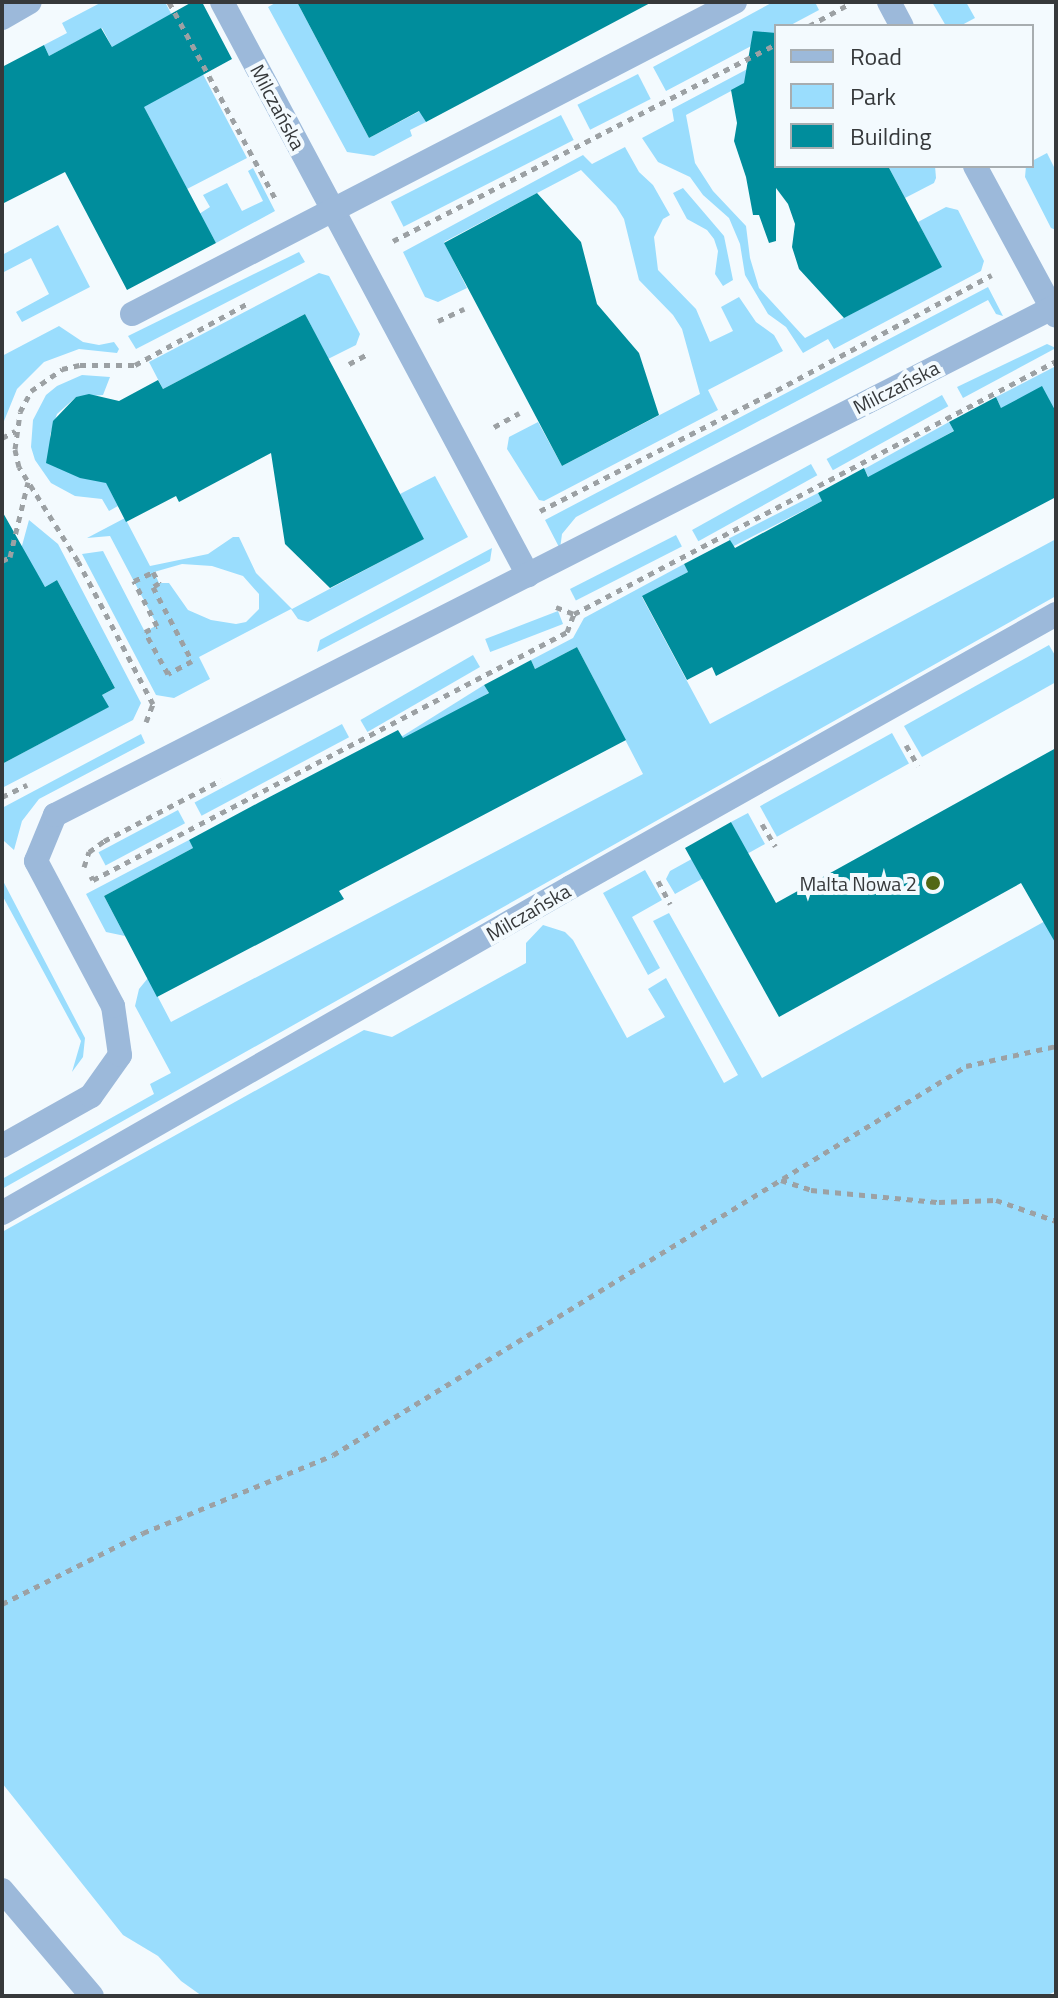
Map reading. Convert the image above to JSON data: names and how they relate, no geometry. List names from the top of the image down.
{
  "streets": {
    "street": ["Milczańska"]
  },
  "places": ["Malta Nowa 2"],
  "legend": ["Road", "Park", "Building"]
}
